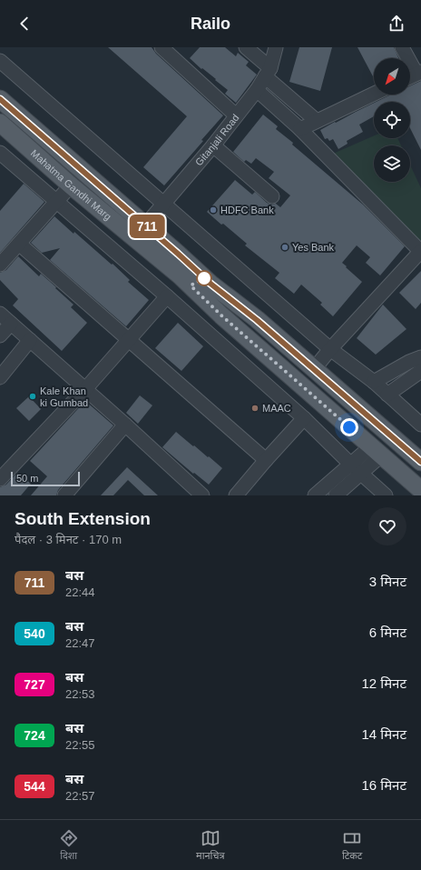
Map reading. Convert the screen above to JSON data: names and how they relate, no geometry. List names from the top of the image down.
{
  "streets": {
    "main road": ["Mahatma Gandhi Marg"],
    "street": ["Gitanjali Road"]
  },
  "crossings": [
    ["Gitanjali Road", "Mahatma Gandhi Marg"]
  ],
  "places": [
    "HDFC Bank",
    "Yes Bank",
    "Kale Khan ki Gumbad",
    "MAAC"
  ],
  "lines": ["bus line 711"],
  "scale_bar": "50 m",
  "north": "bottom left",
  "page": {
    "header": "Railo",
    "on_map": "711",
    "scale": "50 m",
    "heading": ["South Extension", "पैदल · 3 मिनट · 170 m"],
    "list": [
      {
        "mark": "711",
        "name": "बस",
        "note": "22:44",
        "value": "3 मिनट"
      },
      {
        "mark": "540",
        "name": "बस",
        "note": "22:47",
        "value": "6 मिनट"
      },
      {
        "mark": "727",
        "name": "बस",
        "note": "22:53",
        "value": "12 मिनट"
      },
      {
        "mark": "724",
        "name": "बस",
        "note": "22:55",
        "value": "14 मिनट"
      },
      {
        "mark": "544",
        "name": "बस",
        "note": "22:57",
        "value": "16 मिनट"
      }
    ],
    "tabs": ["दिशा", "मानचित्र", "टिकट"]
  }
}
